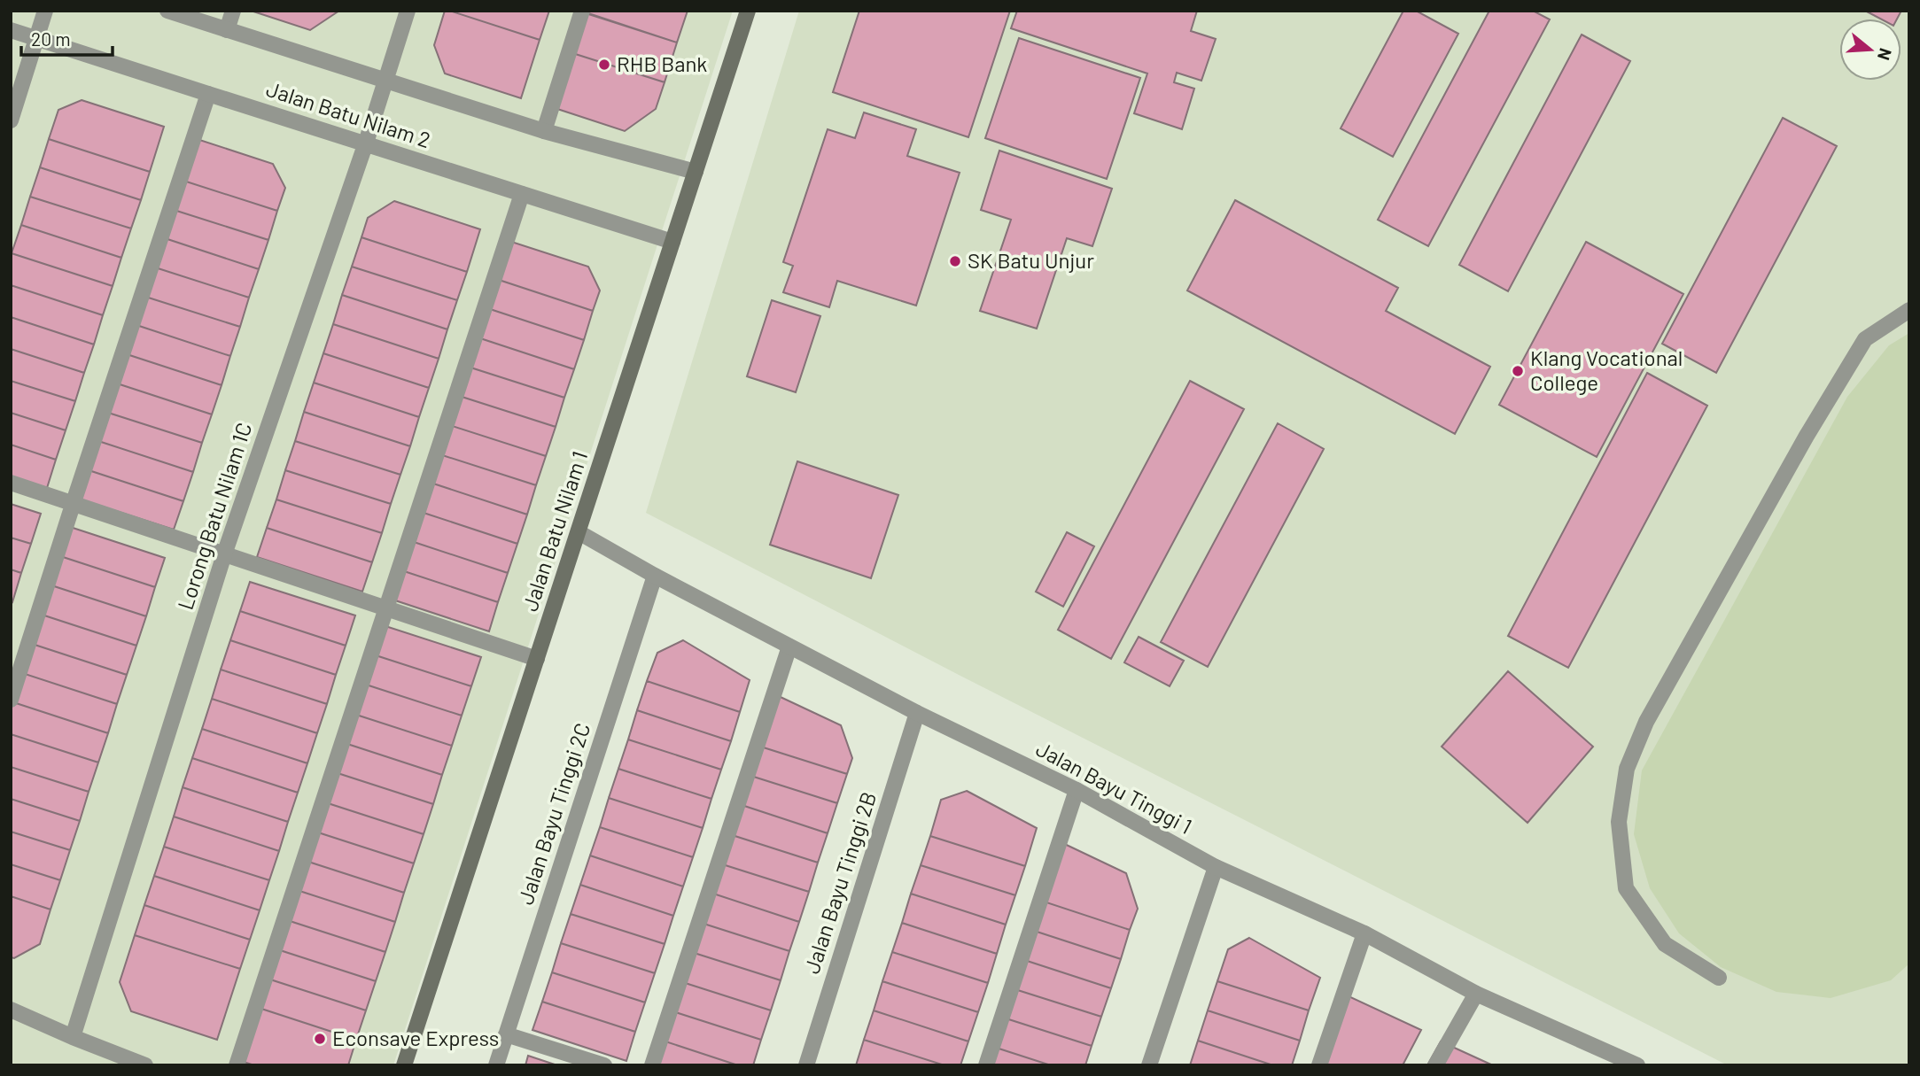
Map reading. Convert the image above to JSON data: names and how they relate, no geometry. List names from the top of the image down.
{
  "streets": {
    "main road": ["Jalan Batu Nilam 1"],
    "street": [
      "Jalan Batu Nilam 2",
      "Lorong Batu Nilam 1C",
      "Jalan Bayu Tinggi 1",
      "Jalan Bayu Tinggi 2C",
      "Jalan Bayu Tinggi 2B"
    ]
  },
  "crossings": [
    ["Jalan Batu Nilam 2", "Lorong Batu Nilam 1C"],
    ["Jalan Batu Nilam 2", "Jalan Batu Nilam 1"],
    ["Jalan Batu Nilam 1", "Jalan Bayu Tinggi 1"],
    ["Jalan Bayu Tinggi 1", "Jalan Bayu Tinggi 2C"],
    ["Jalan Bayu Tinggi 1", "Jalan Bayu Tinggi 2B"]
  ],
  "places": [
    "RHB Bank",
    "SK Batu Unjur",
    "Klang Vocational College",
    "Econsave Express"
  ],
  "scale_bar": "20 m",
  "north": "right"
}
